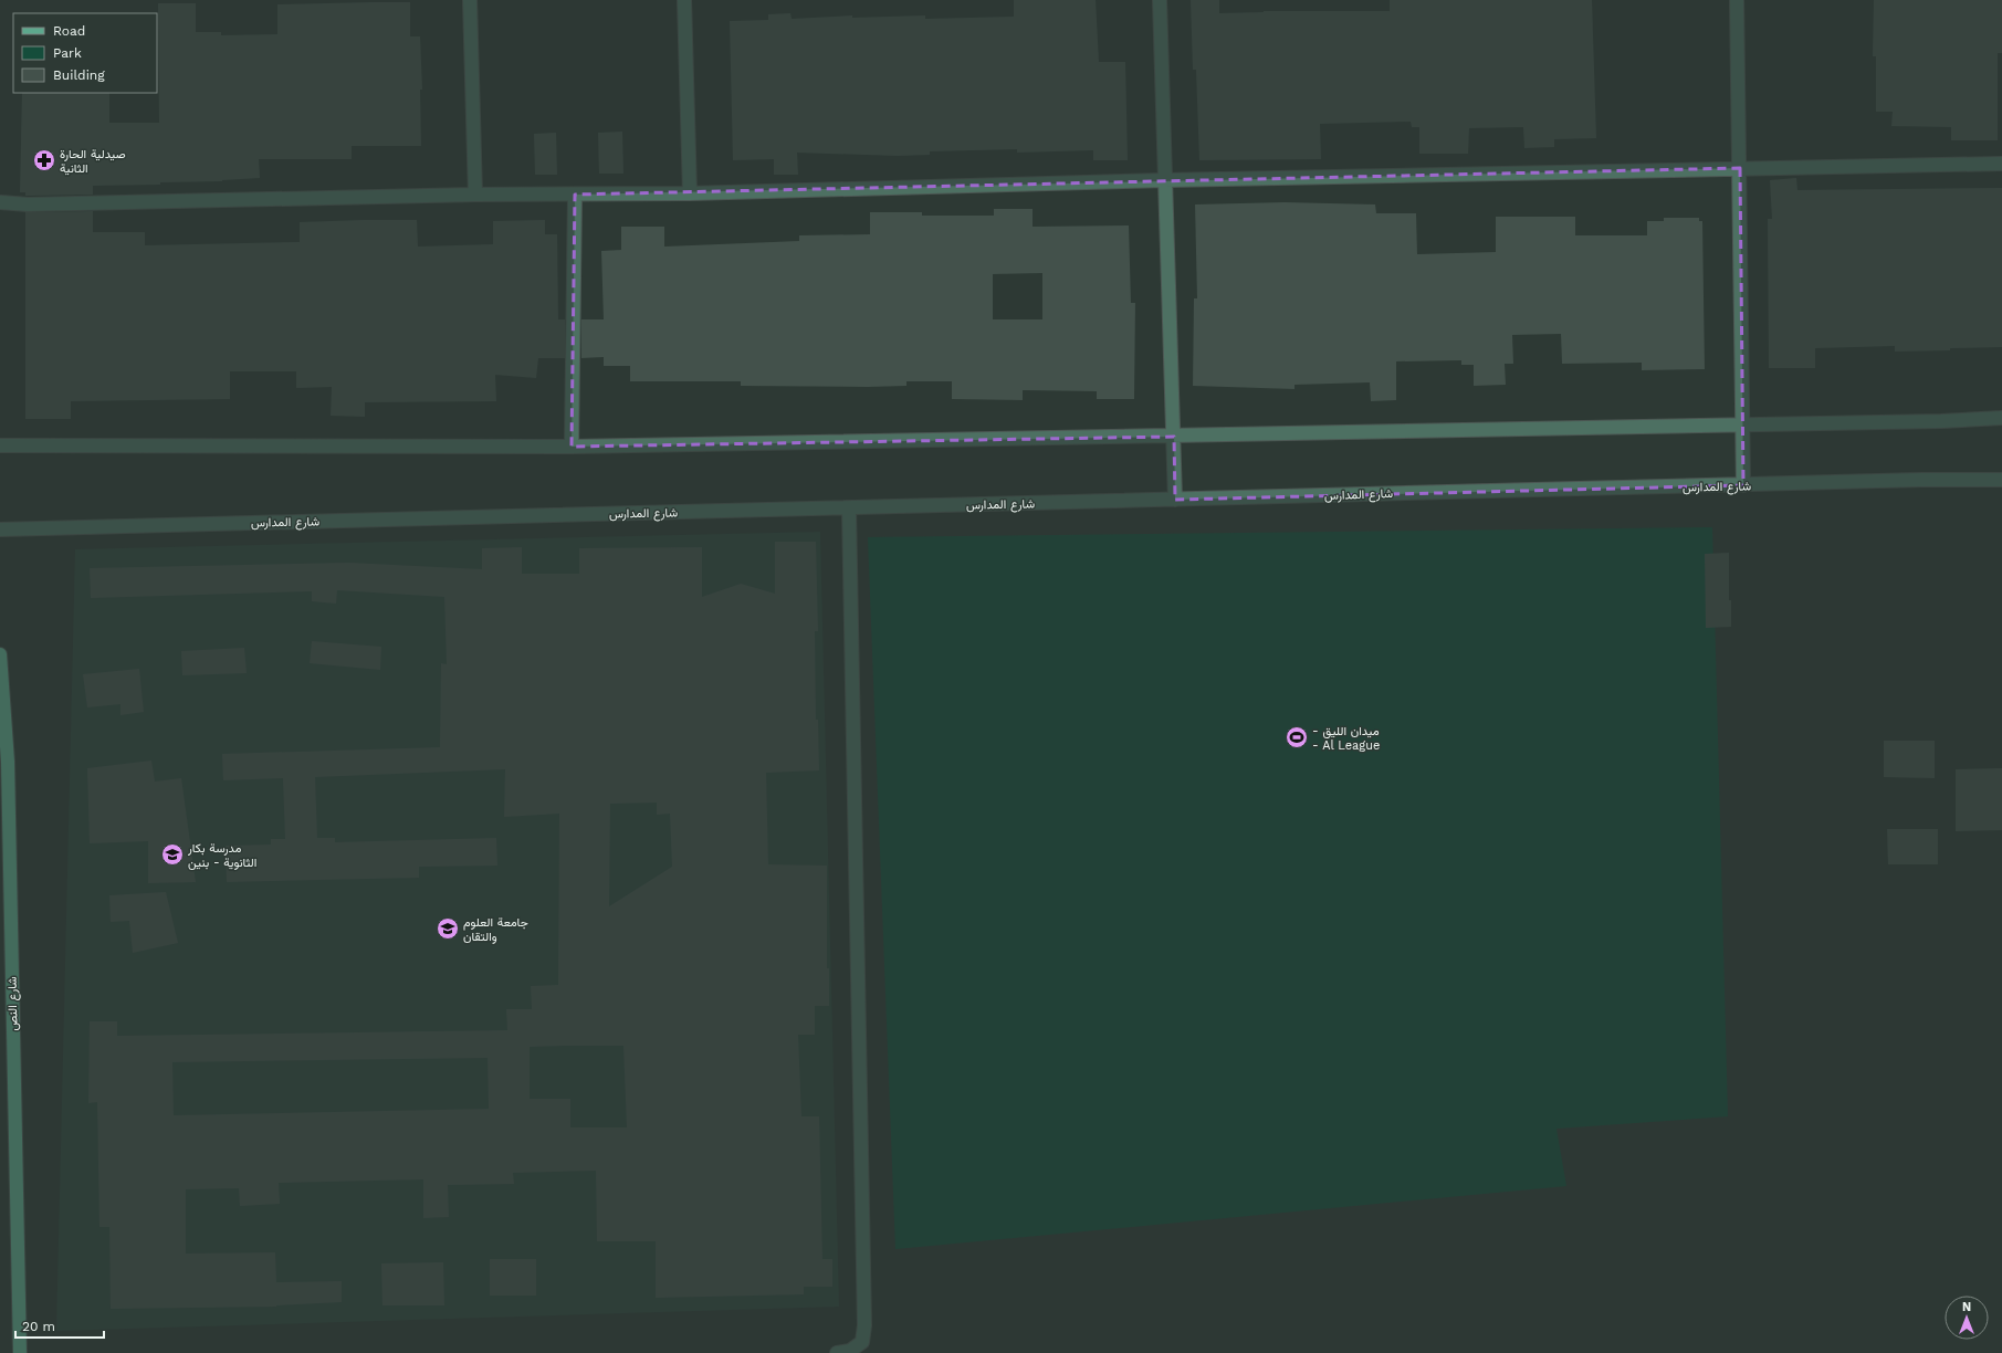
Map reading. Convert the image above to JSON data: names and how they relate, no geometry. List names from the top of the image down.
{
  "streets": {
    "main road": ["شارع النص"],
    "street": ["شارع المدارس"]
  },
  "places": {
    "pharmacy": ["صيدلية الحارة الثانية"],
    "sports": ["- ميدان الليق - Al League"],
    "school or university": ["مدرسة بكار الثانوية - بنين", "جامعة العلوم والتقان"]
  },
  "legend": ["Road", "Park", "Building"],
  "scale_bar": "20 m",
  "north": "top"
}
